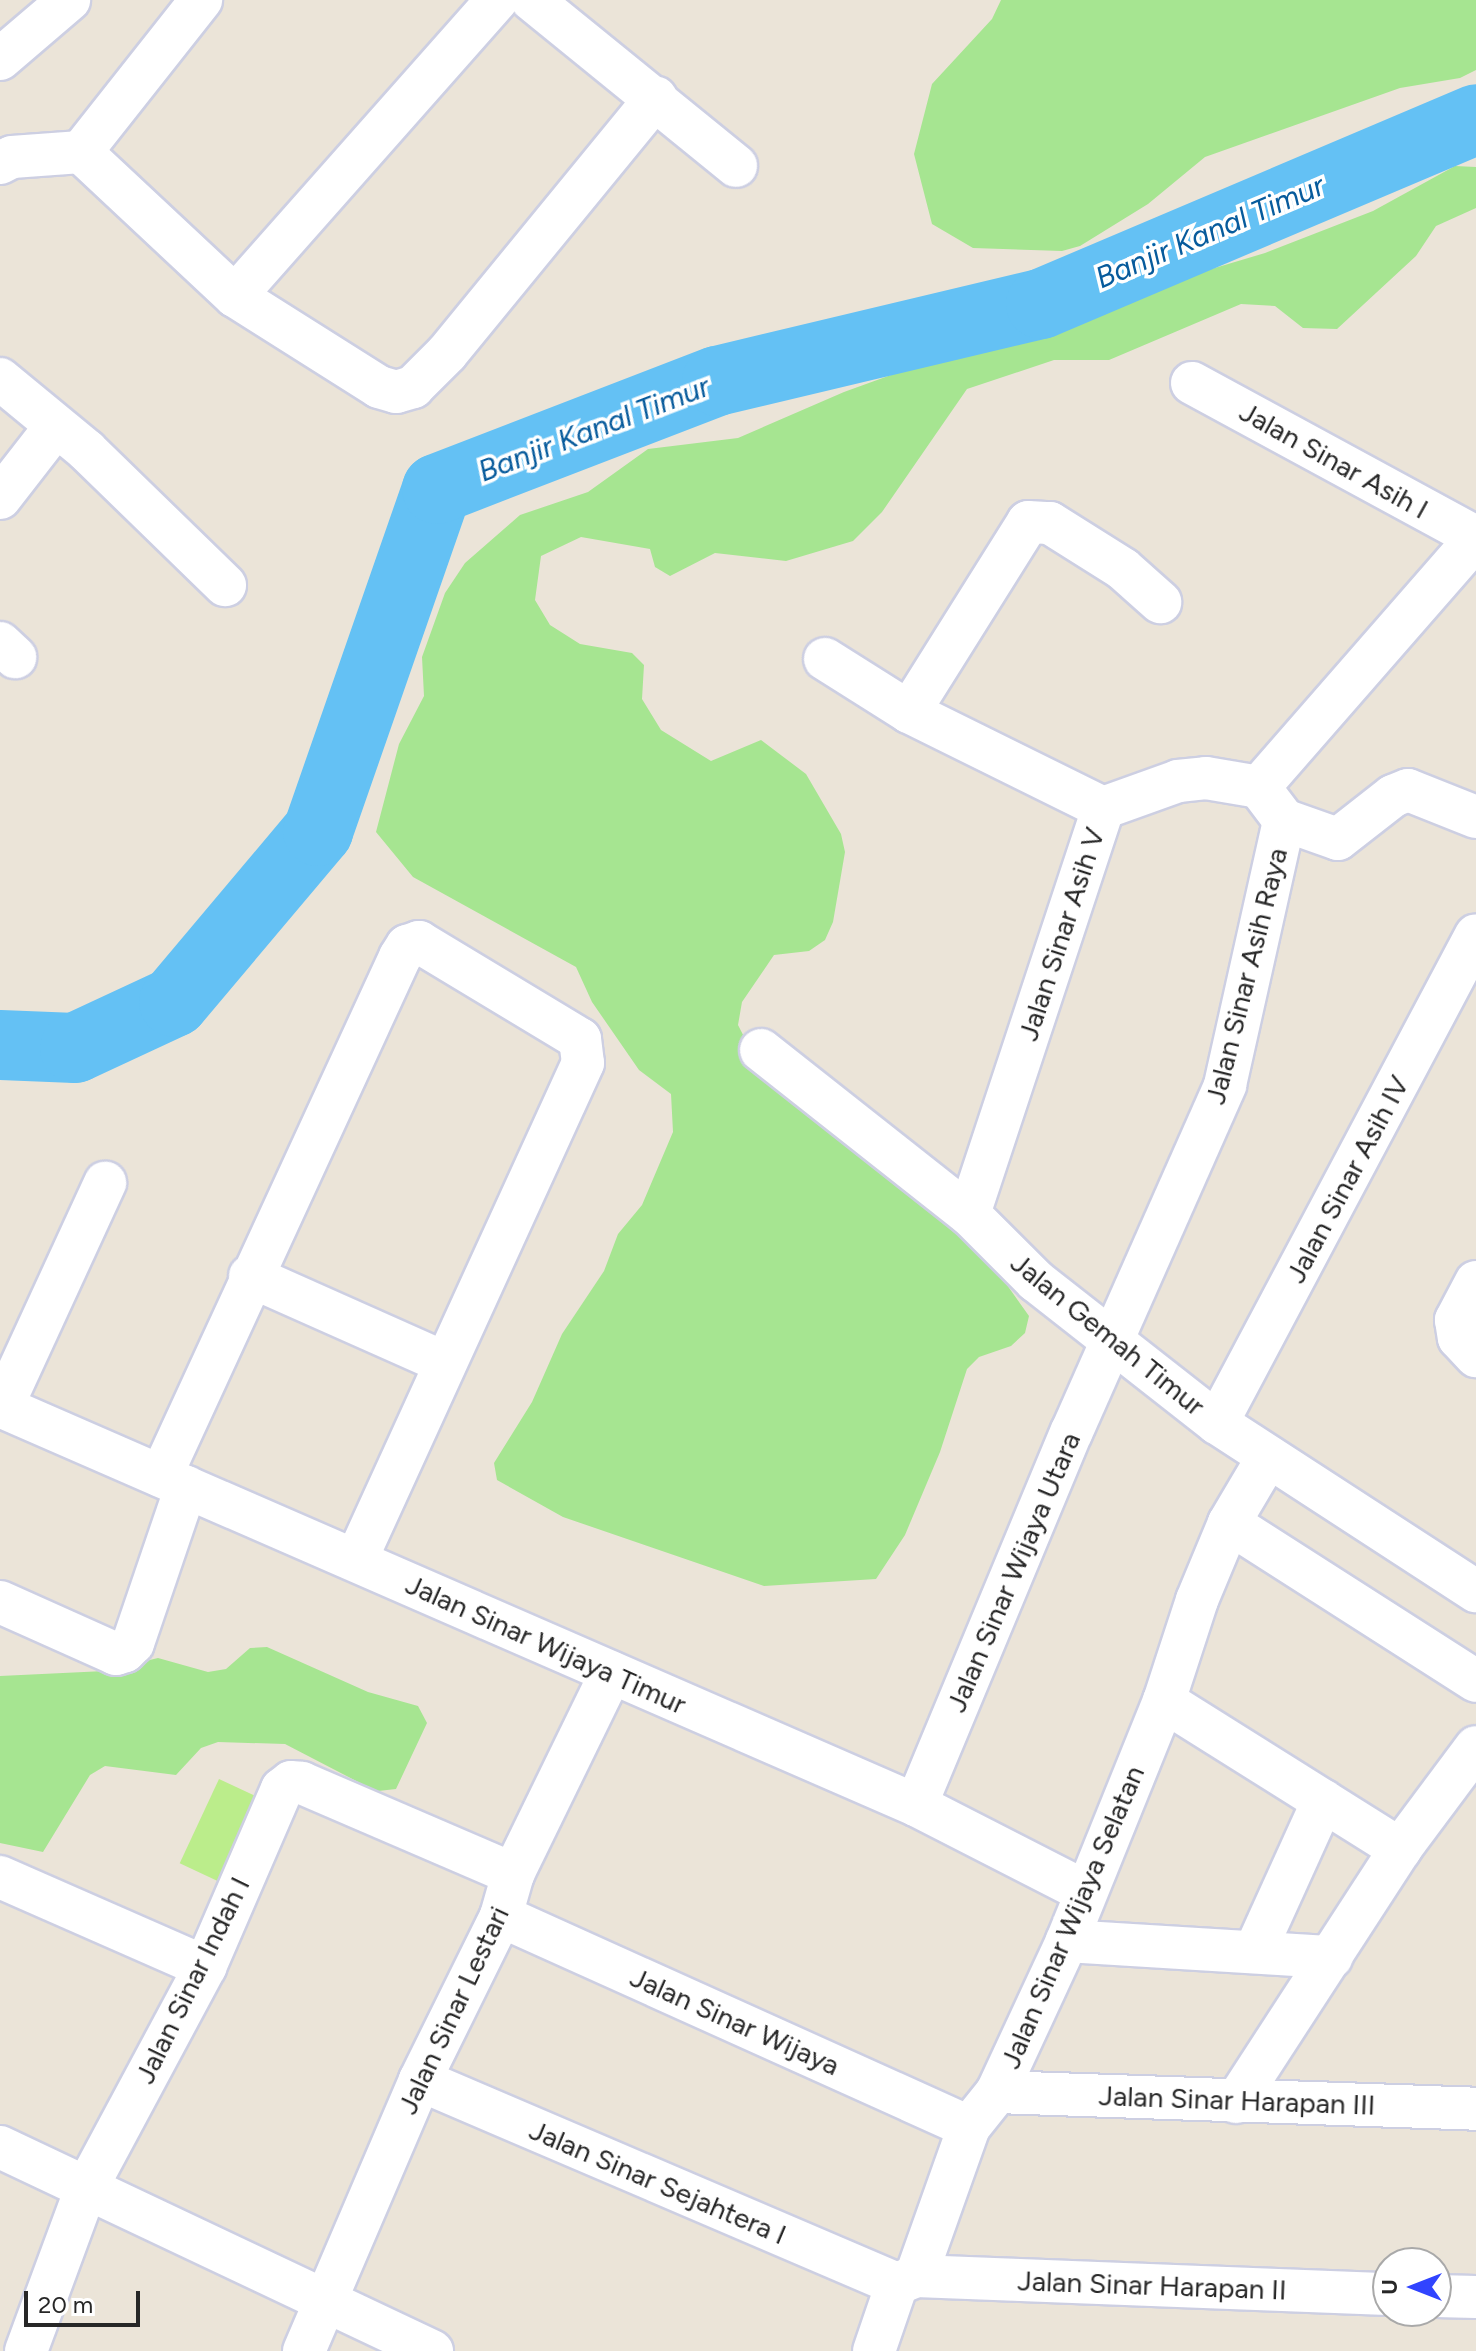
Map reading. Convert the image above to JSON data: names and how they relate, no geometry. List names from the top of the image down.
{
  "streets": {
    "street": [
      "Jalan Sinar Asih I",
      "Jalan Sinar Asih V",
      "Jalan Sinar Asih Raya",
      "Jalan Sinar Asih IV",
      "Jalan Gemah Timur",
      "Jalan Sinar Wijaya Utara",
      "Jalan Sinar Wijaya Timur",
      "Jalan Sinar Wijaya Selatan",
      "Jalan Sinar Indah I",
      "Jalan Sinar Lestari",
      "Jalan Sinar Wijaya",
      "Jalan Sinar Harapan III",
      "Jalan Sinar Sejahtera I",
      "Jalan Sinar Harapan II"
    ]
  },
  "crossings": [
    ["Jalan Sinar Asih V", "Jalan Sinar Asih Raya"],
    ["Jalan Sinar Asih V", "Jalan Gemah Timur"],
    ["Jalan Sinar Asih Raya", "Jalan Gemah Timur"],
    ["Jalan Sinar Asih Raya", "Jalan Sinar Wijaya Utara"],
    ["Jalan Sinar Asih IV", "Jalan Gemah Timur"],
    ["Jalan Gemah Timur", "Jalan Sinar Wijaya Utara"],
    ["Jalan Gemah Timur", "Jalan Sinar Wijaya Selatan"],
    ["Jalan Sinar Wijaya Utara", "Jalan Sinar Wijaya Timur"],
    ["Jalan Sinar Wijaya Timur", "Jalan Sinar Wijaya Selatan"],
    ["Jalan Sinar Wijaya Timur", "Jalan Sinar Lestari"],
    ["Jalan Sinar Wijaya Selatan", "Jalan Sinar Wijaya"],
    ["Jalan Sinar Wijaya Selatan", "Jalan Sinar Harapan III"],
    ["Jalan Sinar Wijaya Selatan", "Jalan Sinar Sejahtera I"],
    ["Jalan Sinar Wijaya Selatan", "Jalan Sinar Harapan II"],
    ["Jalan Sinar Indah I", "Jalan Sinar Lestari"],
    ["Jalan Sinar Lestari", "Jalan Sinar Wijaya"],
    ["Jalan Sinar Lestari", "Jalan Sinar Sejahtera I"],
    ["Jalan Sinar Sejahtera I", "Jalan Sinar Harapan II"]
  ],
  "water": ["Banjir Kanal Timur"],
  "scale_bar": "20 m",
  "north": "left"
}
